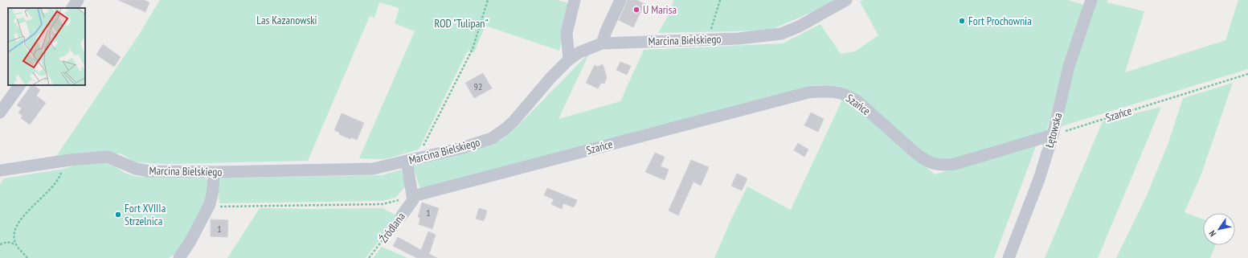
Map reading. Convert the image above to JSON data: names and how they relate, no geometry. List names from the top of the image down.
{
  "streets": {
    "street": [
      "Marcina Bielskiego",
      "Szańce",
      "Łętowska",
      "Źródlana"
    ]
  },
  "crossings": [
    ["Szańce", "Łętowska"],
    ["Szańce", "Źródlana"]
  ],
  "parks": ["Las Kazanowski", "ROD \"Tulipan\""],
  "places": ["U Marisa", "Fort Prochownia", "Fort XVIIIa Strzelnica"],
  "house_numbers": ["92", "1", "1"],
  "north": "bottom left"
}
